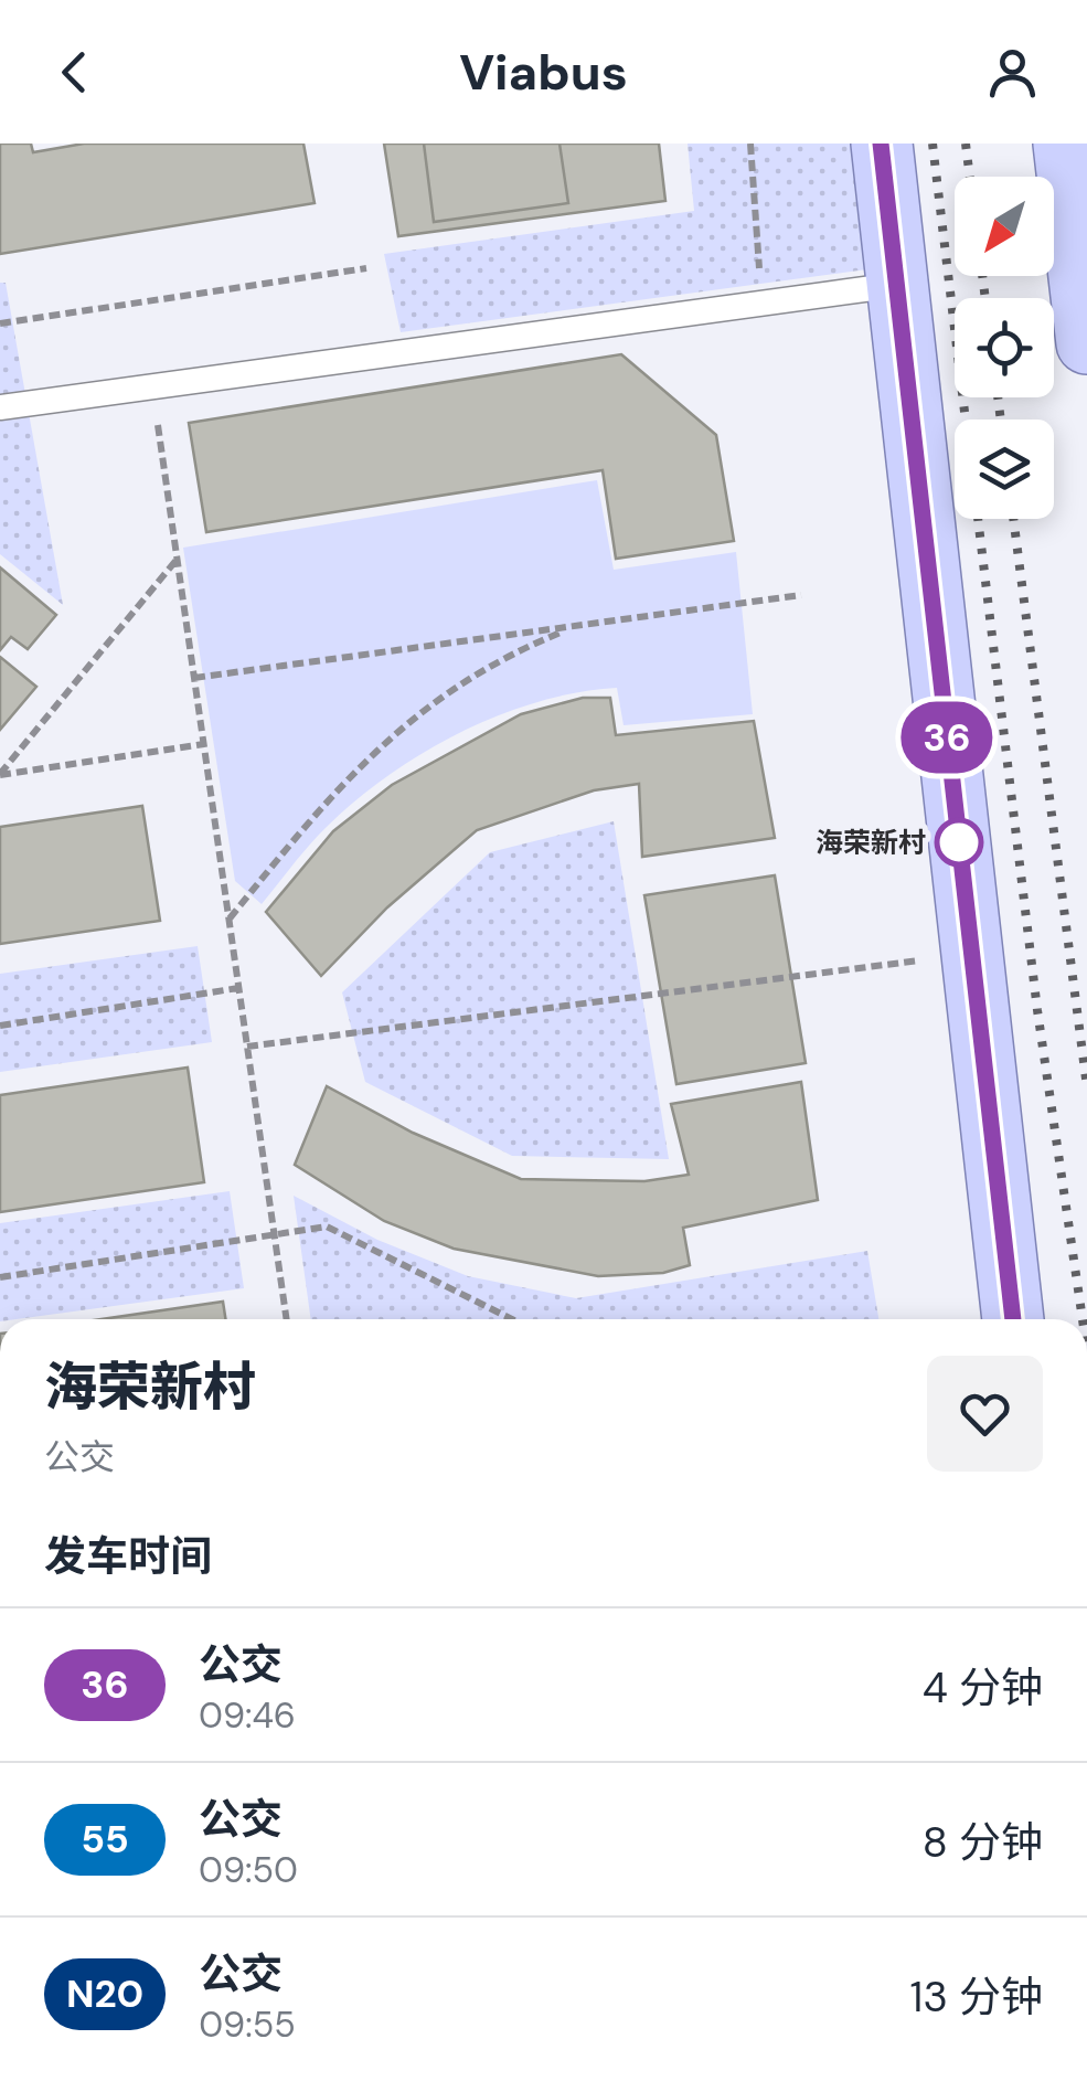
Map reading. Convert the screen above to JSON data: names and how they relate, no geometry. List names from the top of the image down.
{
  "places": ["海荣新村"],
  "lines": ["bus line 36"],
  "north": "bottom left",
  "page": {
    "header": "Viabus",
    "on_map": "36",
    "heading": [
      ["海荣新村", "公交"],
      "发车时间"
    ],
    "list": [
      {
        "mark": "36",
        "name": "公交",
        "note": "09:46",
        "value": "4 分钟"
      },
      {
        "mark": "55",
        "name": "公交",
        "note": "09:50",
        "value": "8 分钟"
      },
      {
        "mark": "N20",
        "name": "公交",
        "note": "09:55",
        "value": "13 分钟"
      }
    ]
  }
}
